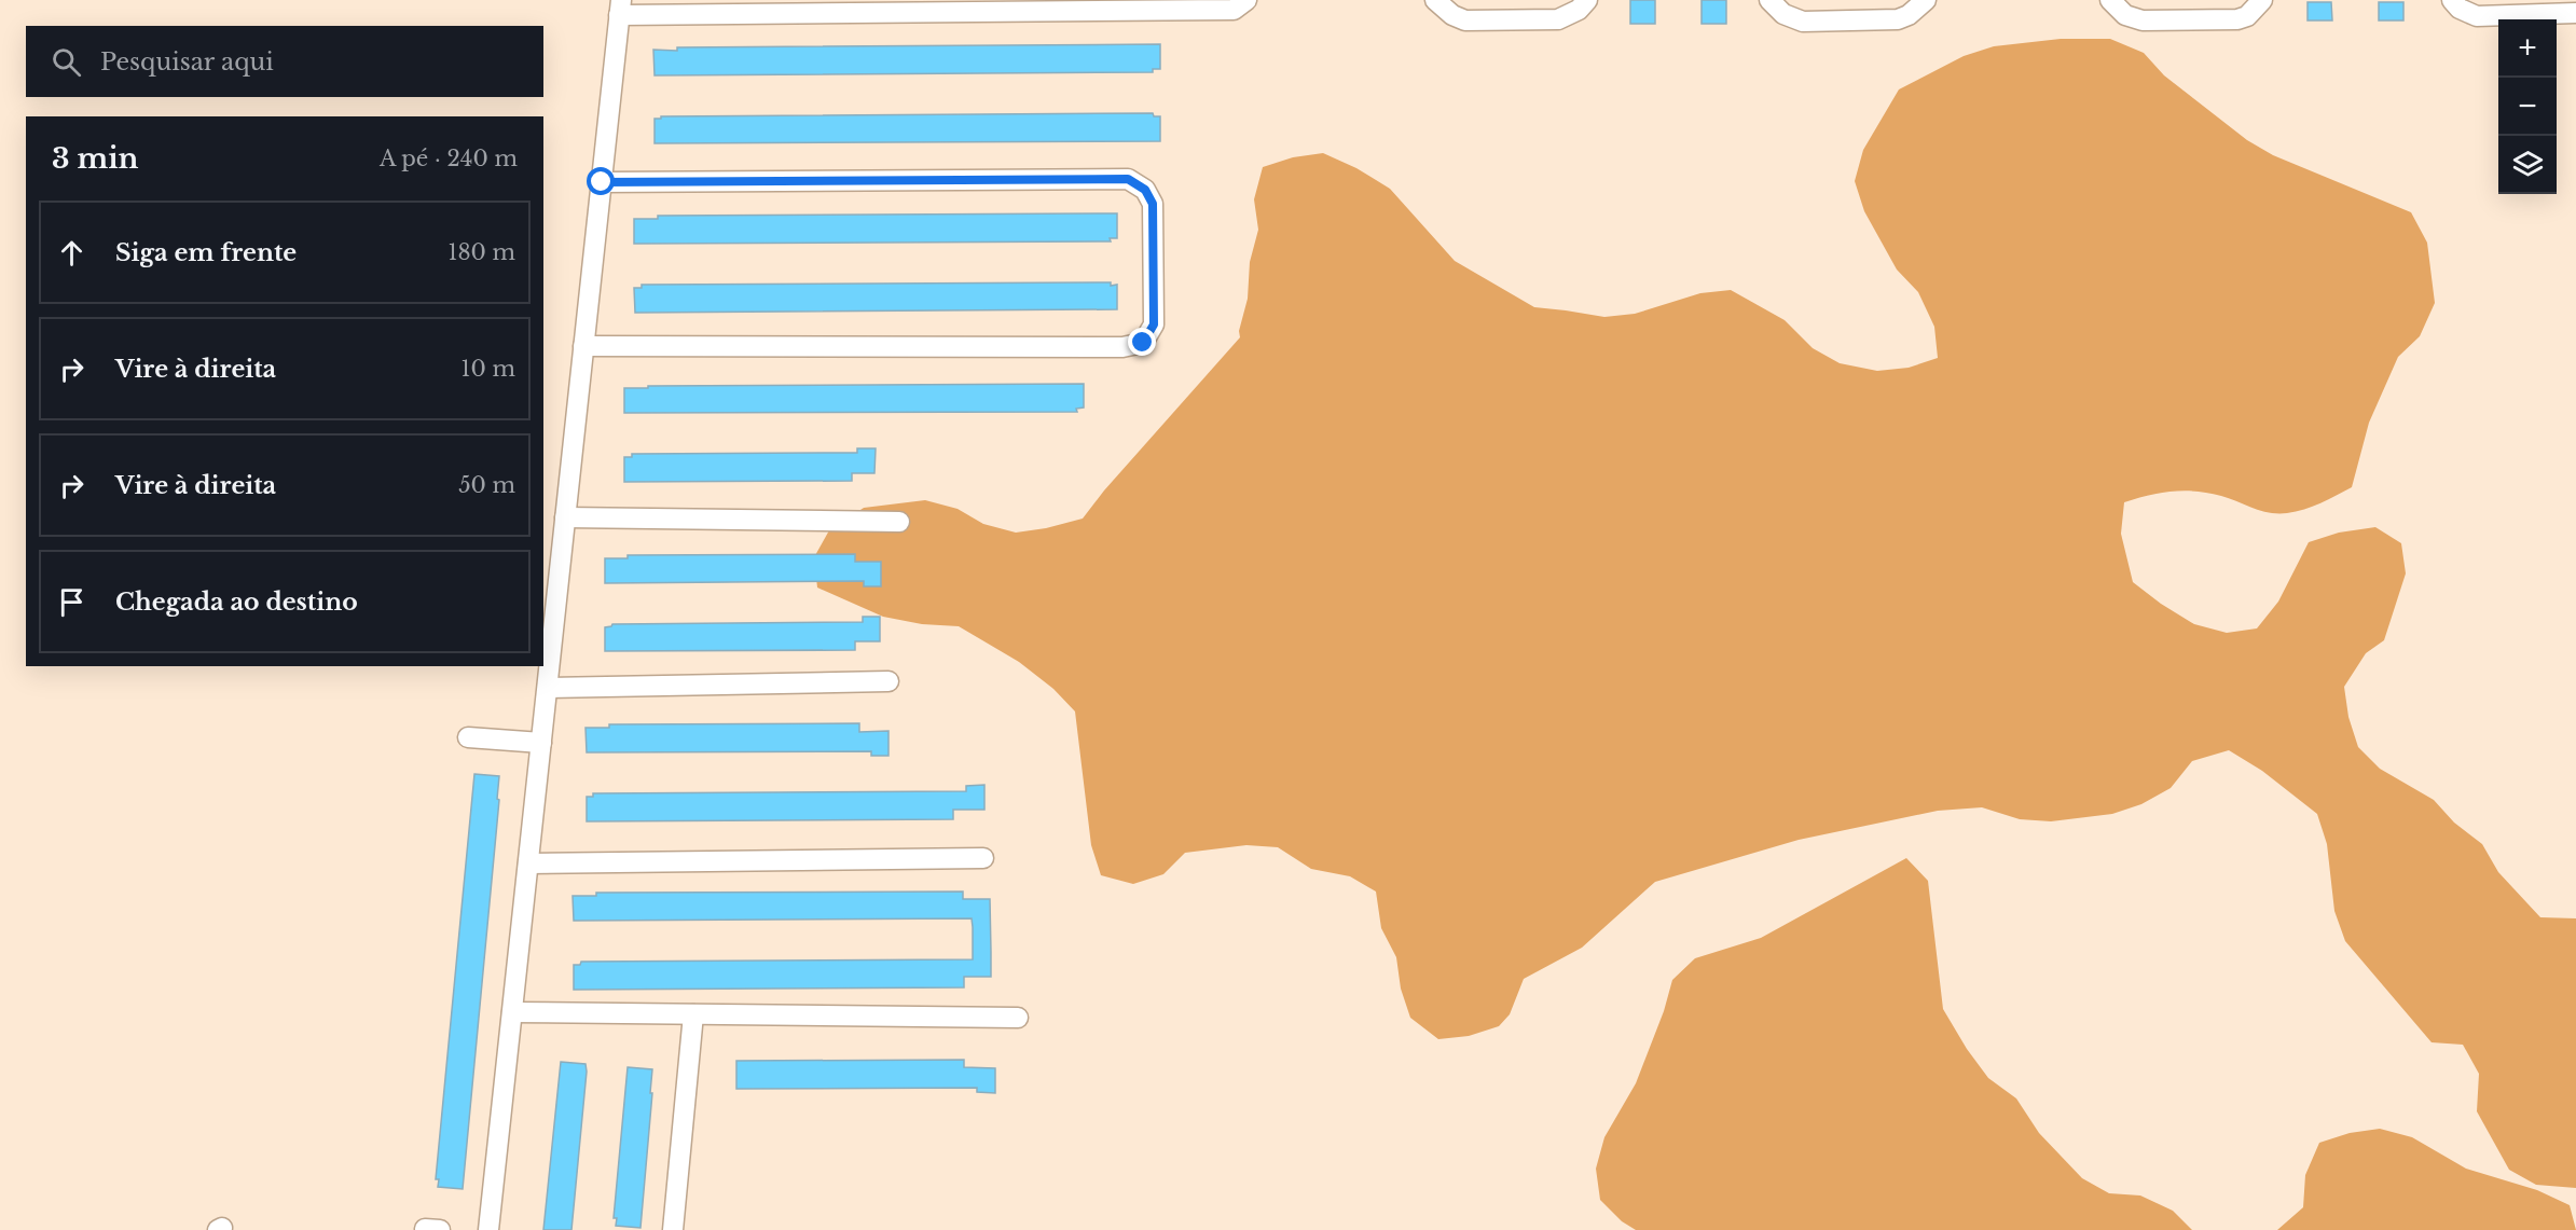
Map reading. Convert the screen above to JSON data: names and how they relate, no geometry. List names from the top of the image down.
{
  "page": {
    "map_buttons": ["+", "−"],
    "search": "Pesquisar aqui",
    "heading": ["3 min", "A pé · 240 m"],
    "list": [
      ["Siga em frente", "180 m"],
      ["Vire à direita", "10 m"],
      ["Vire à direita", "50 m"],
      "Chegada ao destino"
    ]
  }
}
